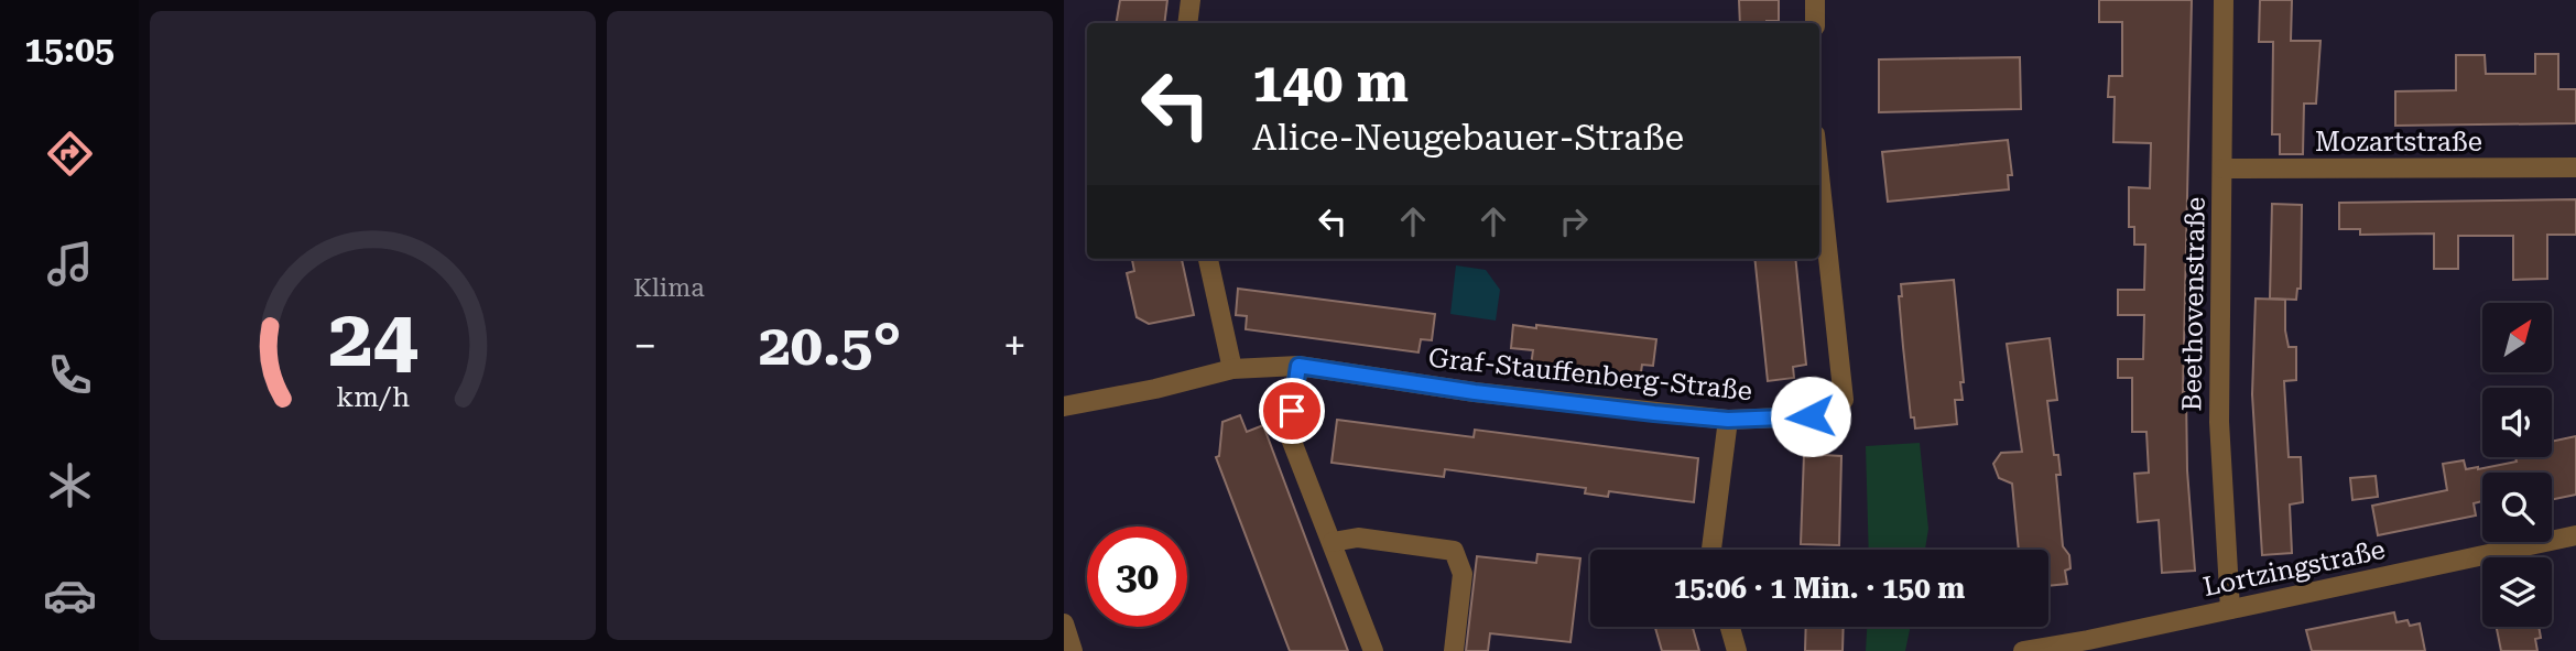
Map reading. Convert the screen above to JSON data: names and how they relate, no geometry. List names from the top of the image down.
{
  "streets": {
    "street": [
      "Mozartstraße",
      "Beethovenstraße",
      "Graf-Stauffenberg-Straße",
      "Lortzingstraße"
    ]
  },
  "crossings": [
    ["Mozartstraße", "Beethovenstraße"],
    ["Beethovenstraße", "Lortzingstraße"]
  ],
  "north": "top right",
  "page": {
    "tabs": "15:05",
    "tile": "Klima",
    "turn": ["140 m", "Alice-Neugebauer-Straße"],
    "heat": ["−", "20.5°", "+"],
    "limit": "30",
    "trip": "15:06 · 1 Min. · 150 m",
    "gauge": ["24", "km/h"]
  }
}
